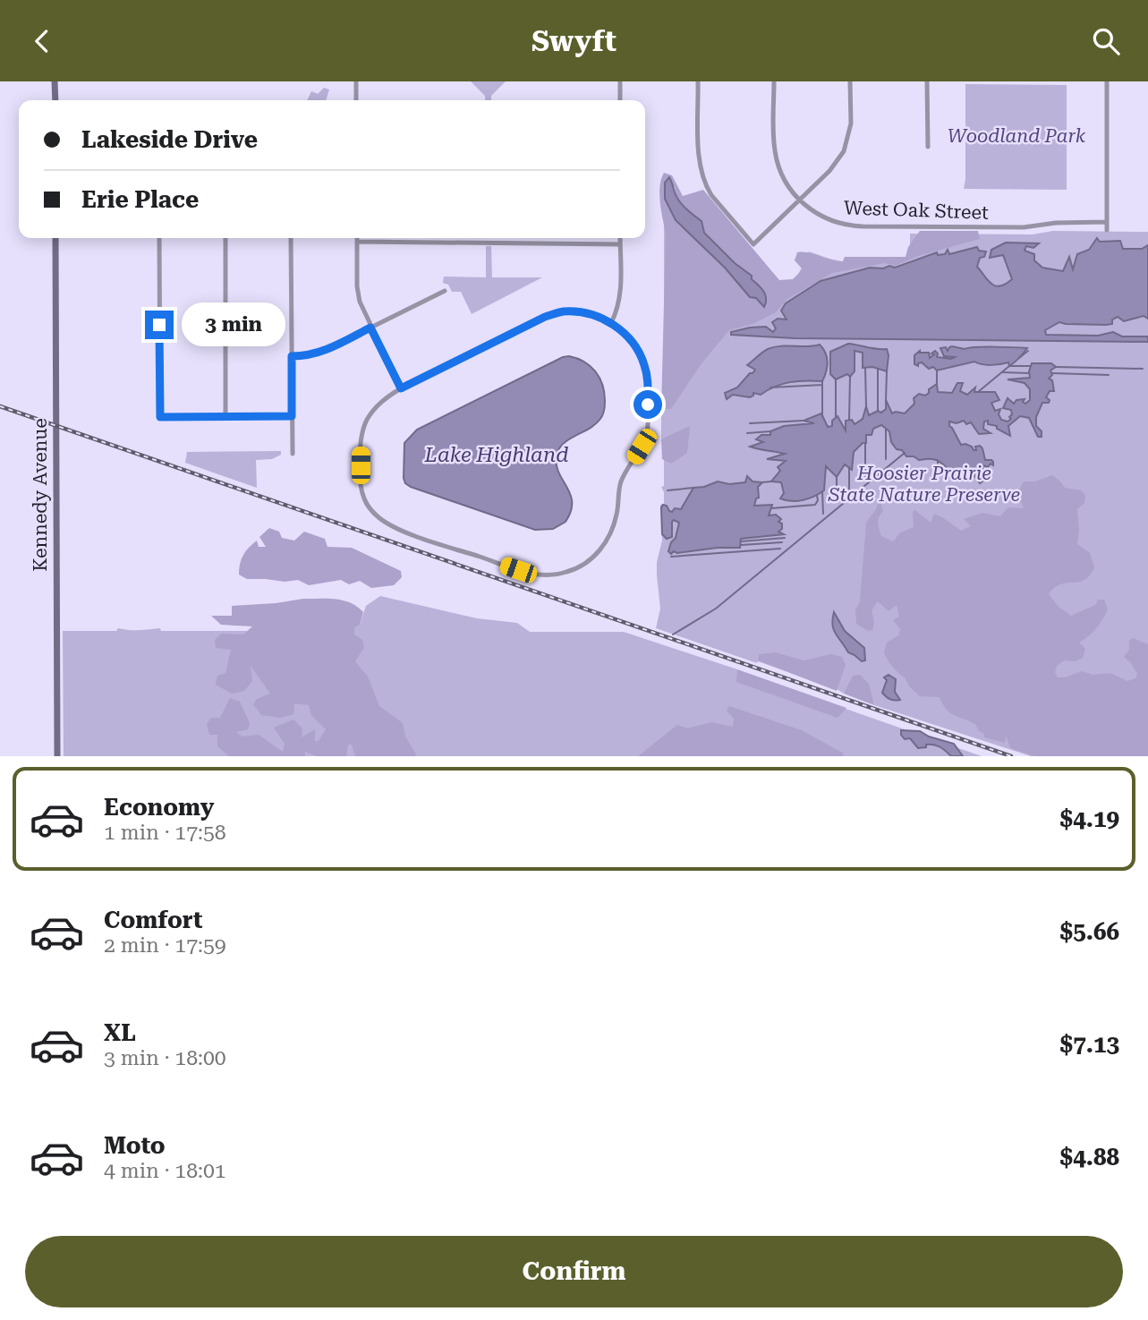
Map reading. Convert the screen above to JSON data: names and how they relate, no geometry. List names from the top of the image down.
{
  "streets": {
    "street": ["West Oak Street", "Kennedy Avenue"]
  },
  "water": ["Lake Highland"],
  "parks": ["Woodland Park", "Hoosier Prairie State Nature Preserve"],
  "page": {
    "header": "Swyft",
    "banner": ["Lakeside Drive", "Erie Place"],
    "bubble": "3 min",
    "list": [
      {
        "name": "Economy",
        "note": "1 min · 17:58",
        "value": "$4.19"
      },
      {
        "name": "Comfort",
        "note": "2 min · 17:59",
        "value": "$5.66"
      },
      {
        "name": "XL",
        "note": "3 min · 18:00",
        "value": "$7.13"
      },
      {
        "name": "Moto",
        "note": "4 min · 18:01",
        "value": "$4.88"
      }
    ],
    "buttons": "Confirm"
  }
}
